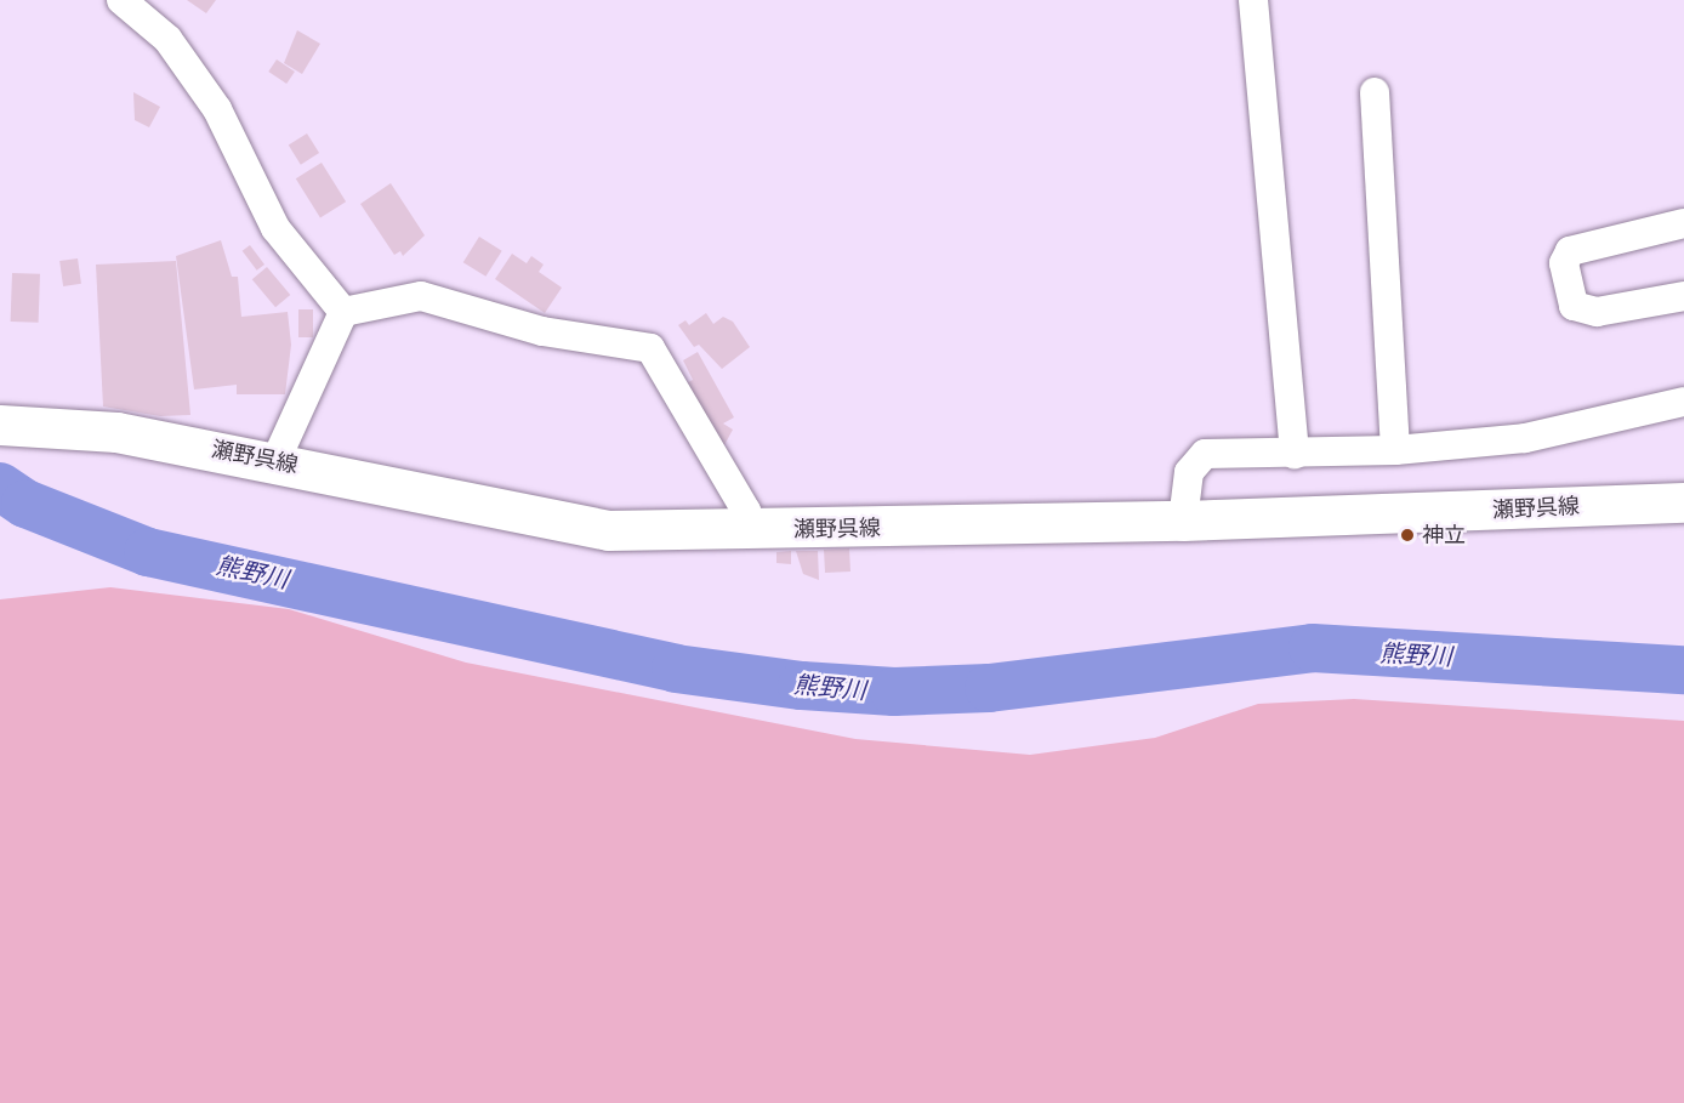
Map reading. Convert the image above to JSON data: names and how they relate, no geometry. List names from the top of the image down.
{
  "streets": {
    "main road": ["瀬野呉線"]
  },
  "water": ["熊野川"],
  "places": ["神立"]
}
